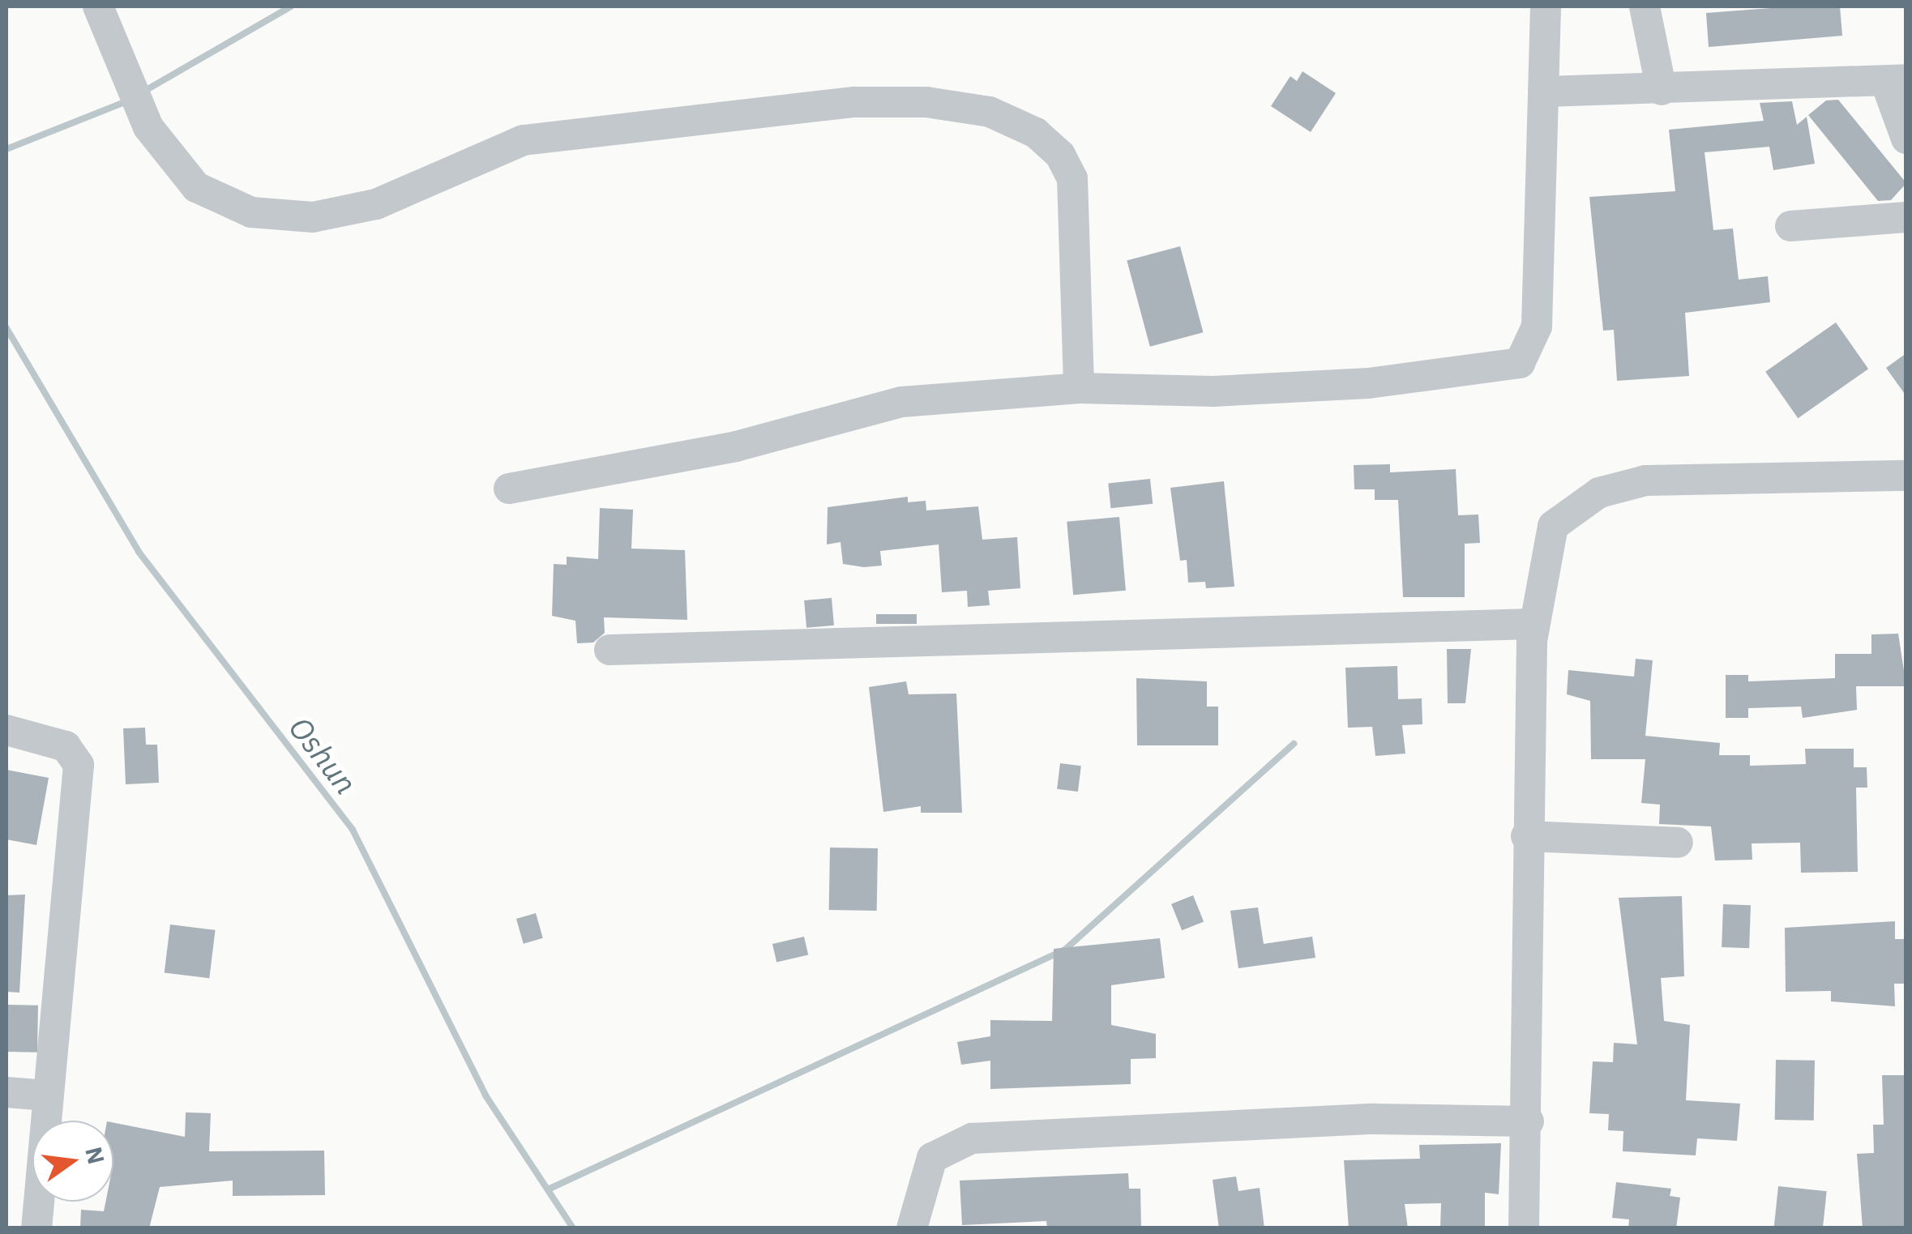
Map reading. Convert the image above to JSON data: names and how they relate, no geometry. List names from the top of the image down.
{
  "water": ["Oshun"],
  "north": "right"
}
